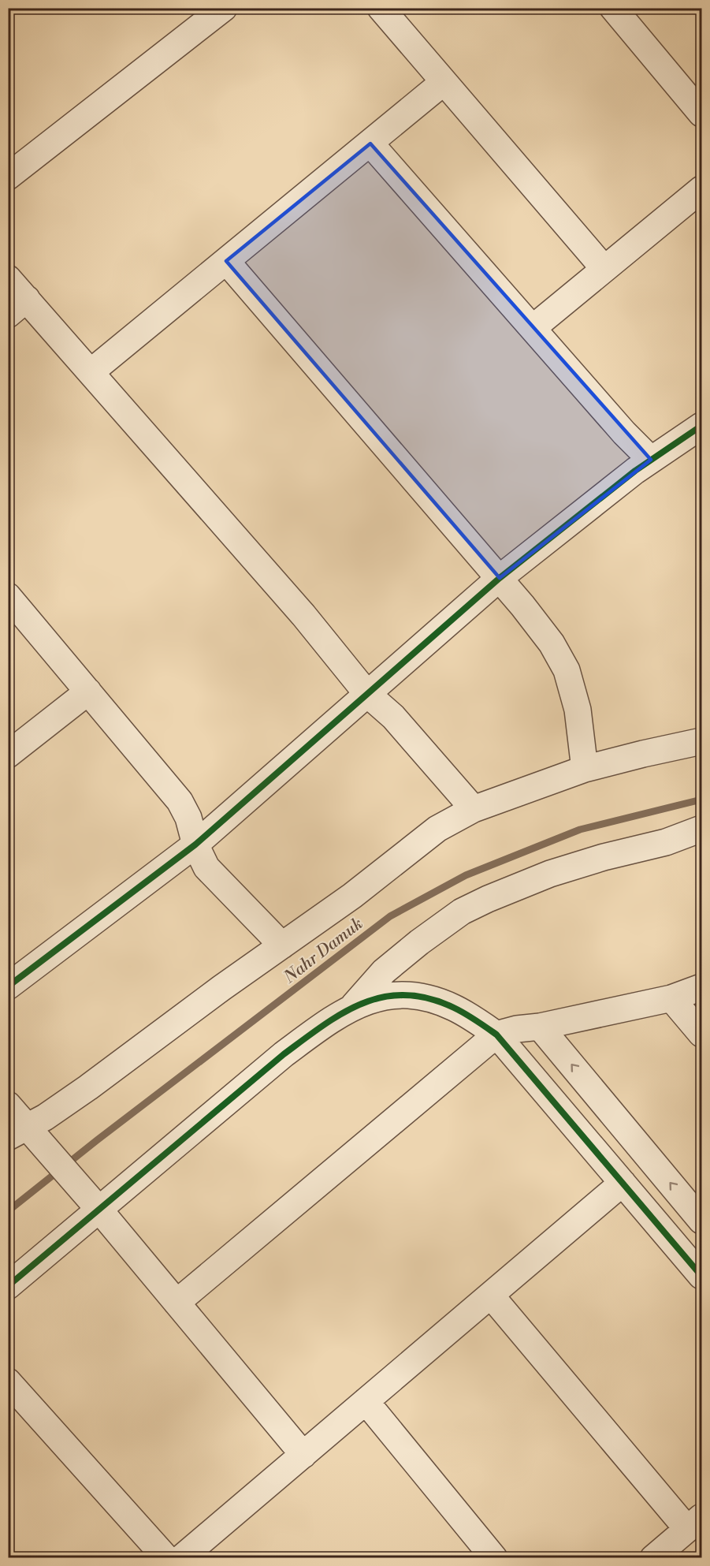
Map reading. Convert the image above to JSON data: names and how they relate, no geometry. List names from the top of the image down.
{
  "water": ["Nahr Damuk"]
}
